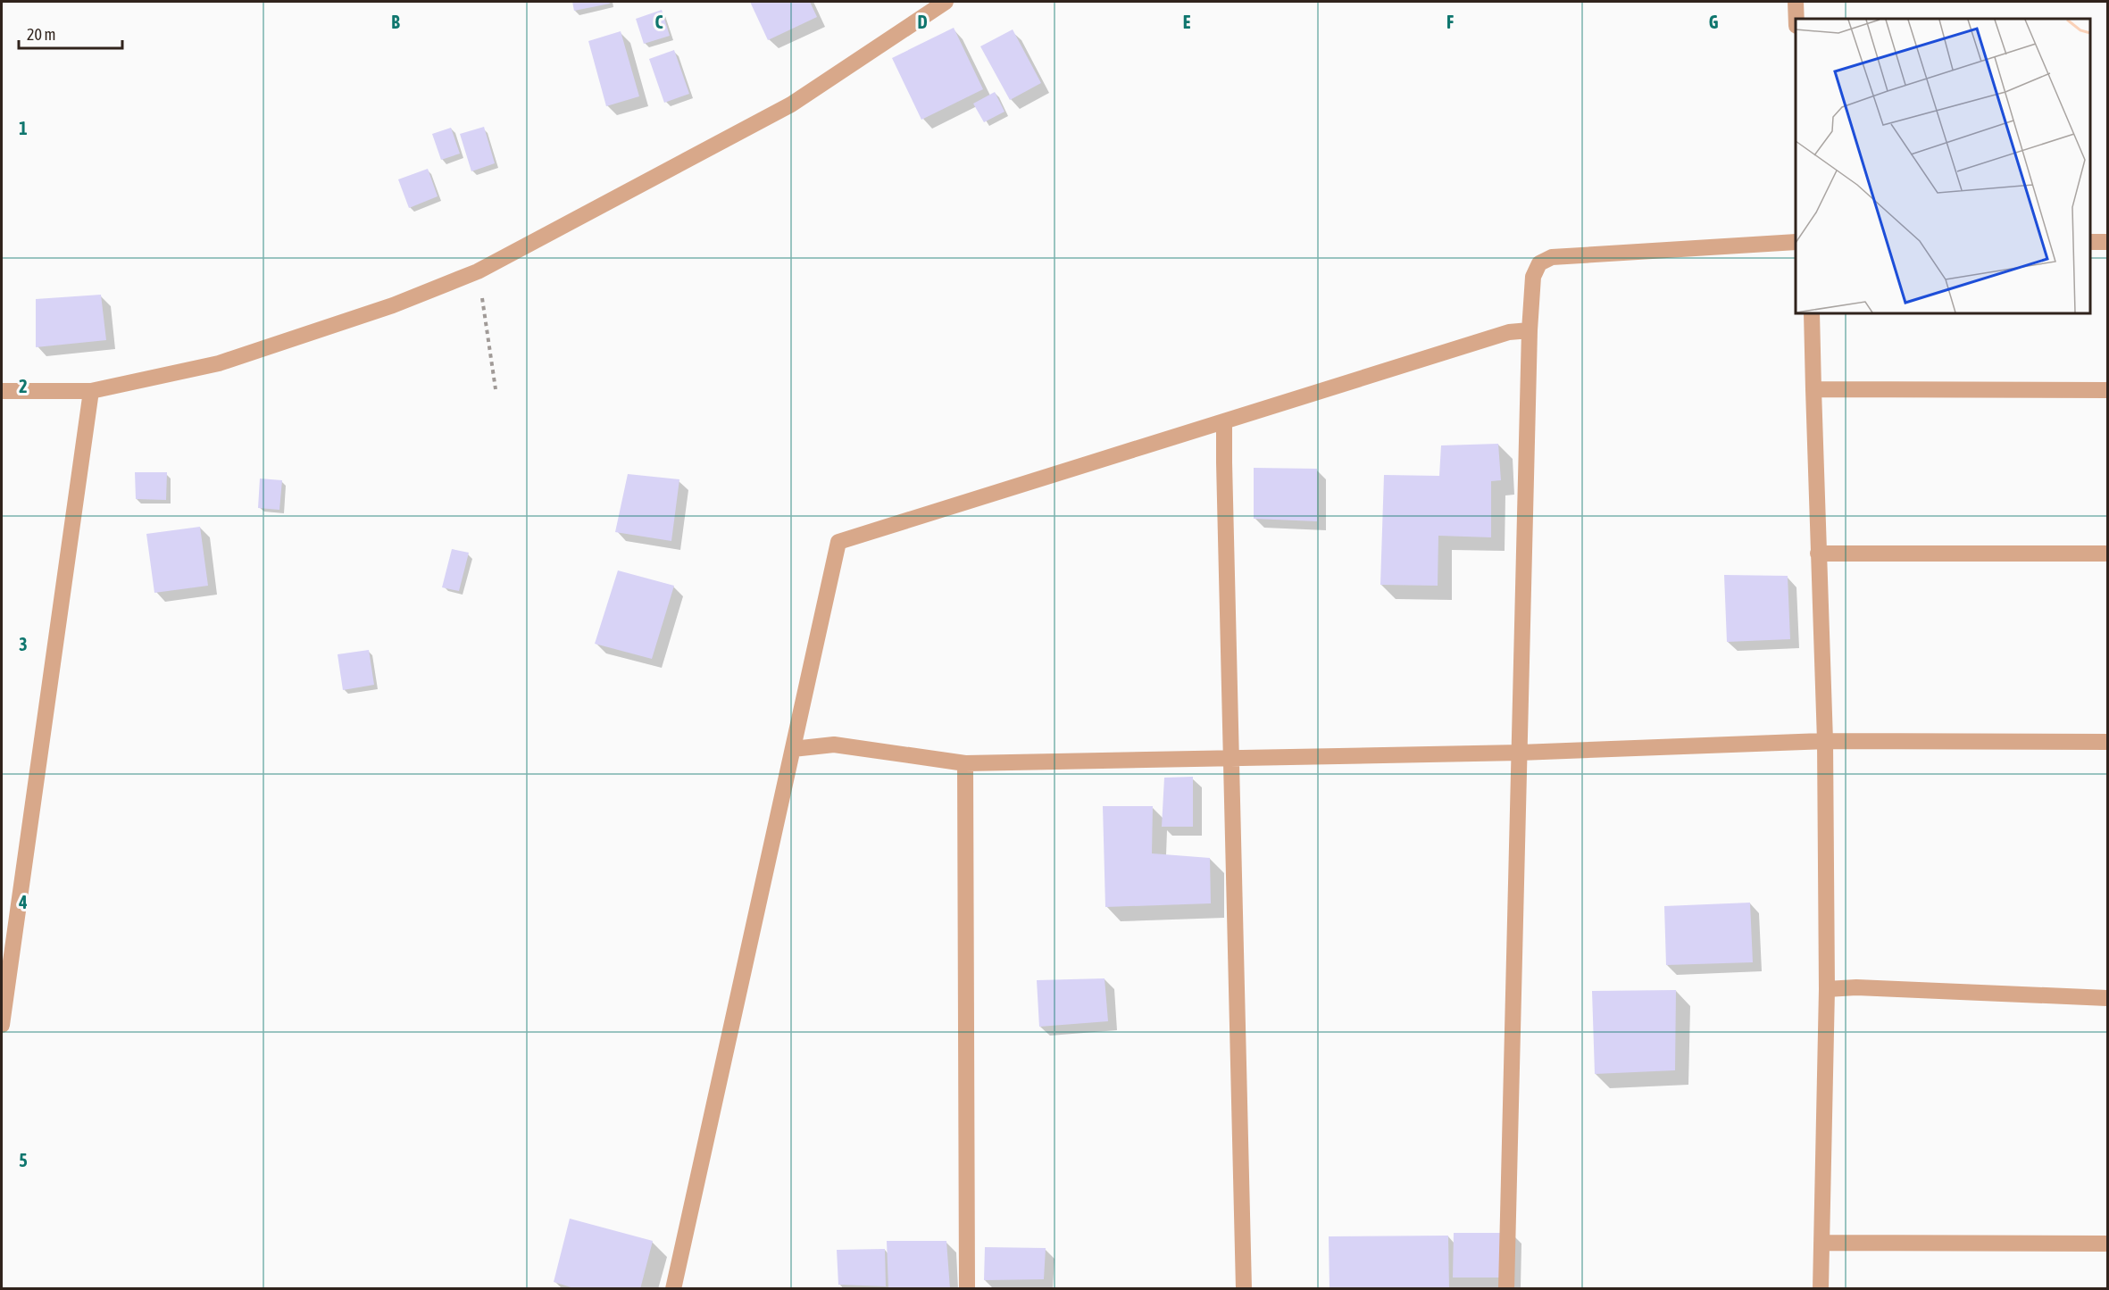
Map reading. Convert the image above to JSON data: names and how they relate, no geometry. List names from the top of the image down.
{
  "scale_bar": "20 m",
  "grid": {
    "columns": [
      "B",
      "C",
      "D",
      "E",
      "F",
      "G"
    ],
    "rows": [
      "1",
      "2",
      "3",
      "4",
      "5"
    ]
  }
}
